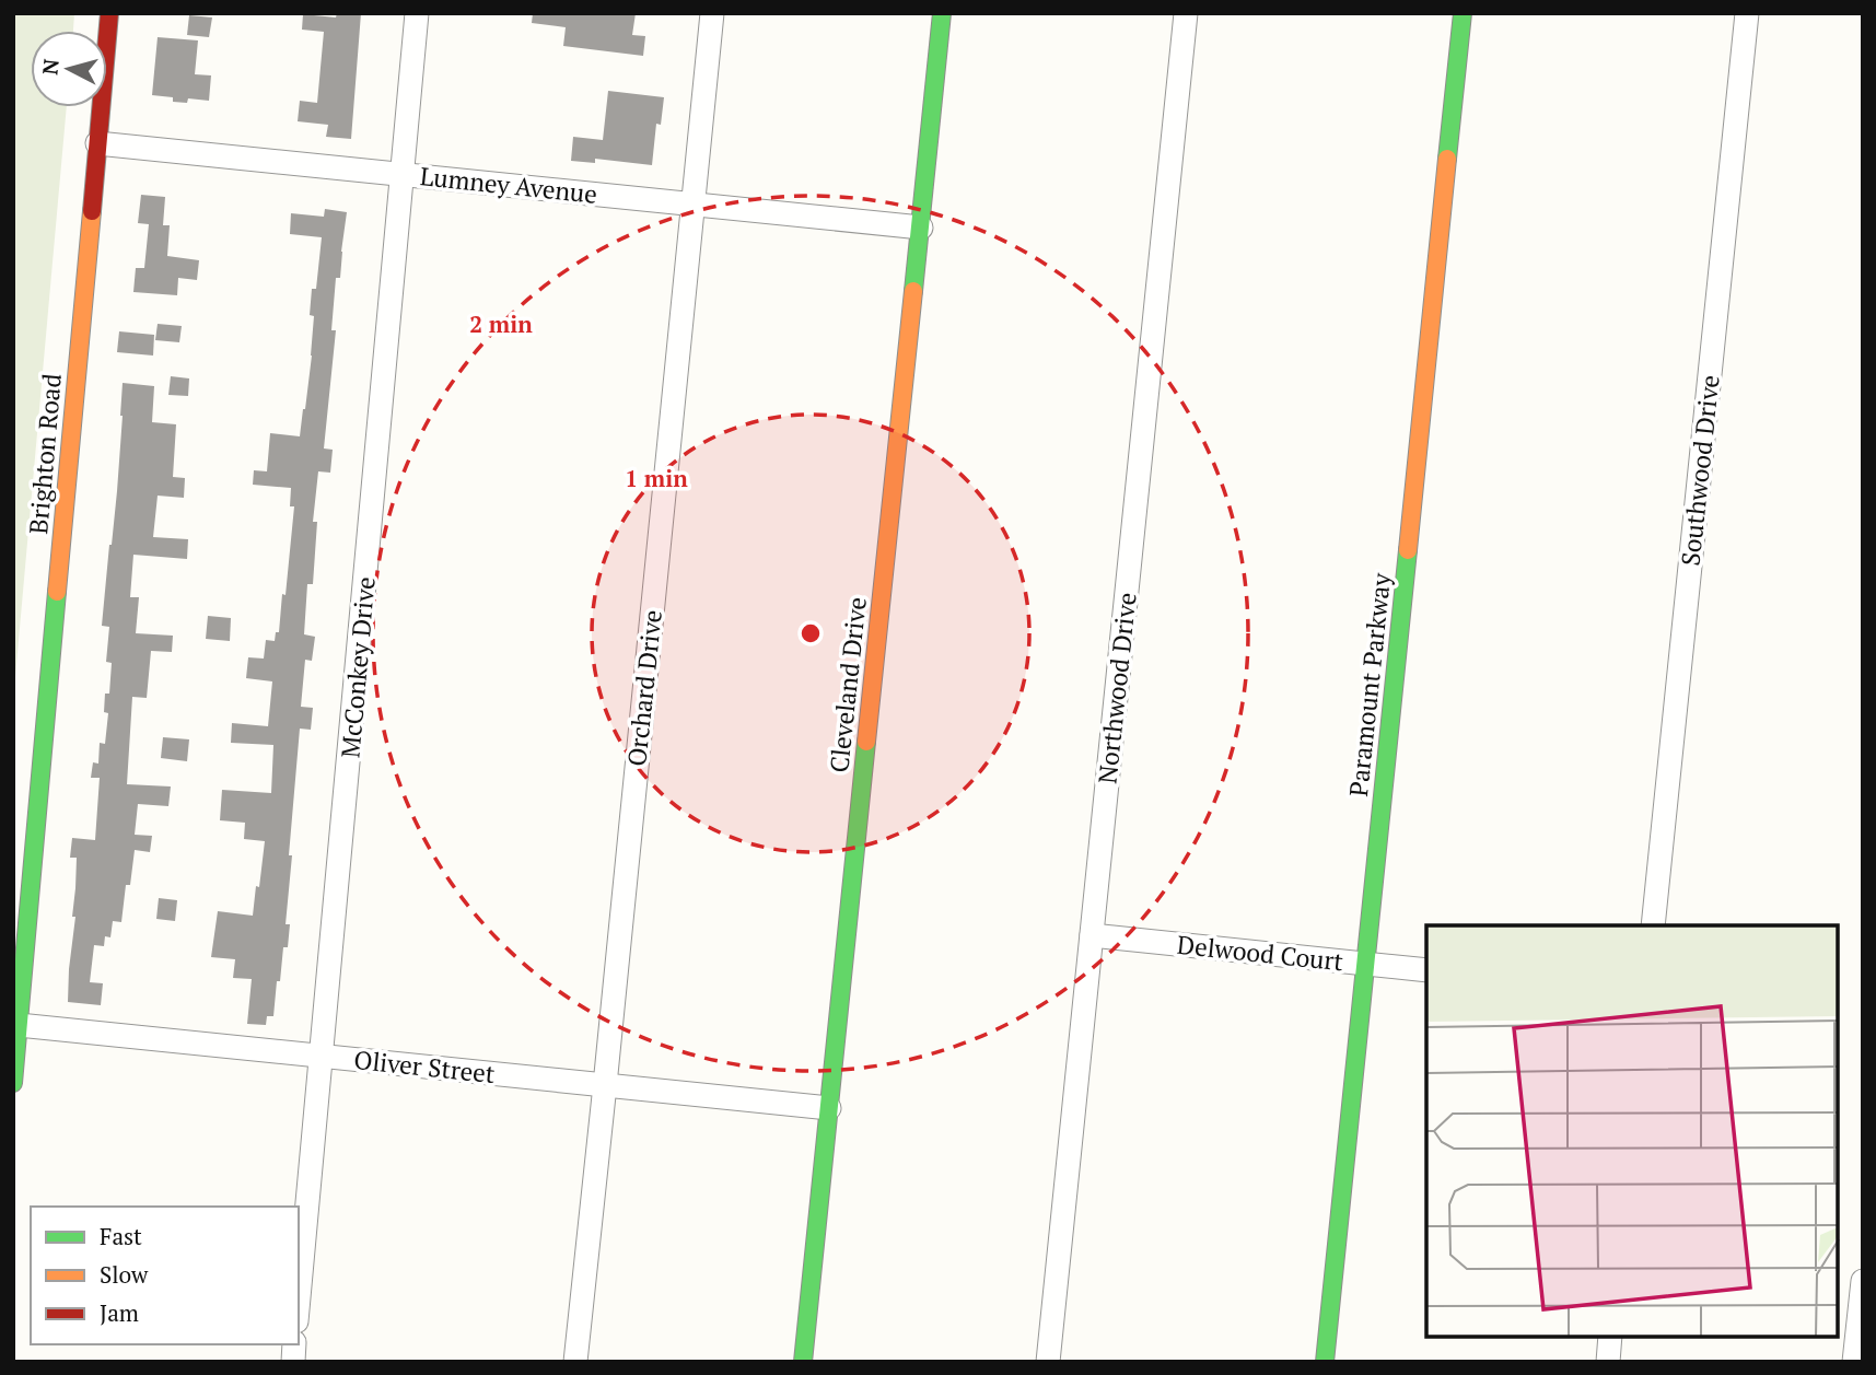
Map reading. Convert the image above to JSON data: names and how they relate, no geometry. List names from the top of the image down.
{
  "streets": {
    "street": [
      "Lumney Avenue",
      "Brighton Road",
      "Southwood Drive",
      "McConkey Drive",
      "Cleveland Drive",
      "Paramount Parkway",
      "Orchard Drive",
      "Northwood Drive",
      "Delwood Court",
      "Oliver Street"
    ]
  },
  "crossings": [
    ["Lumney Avenue", "Brighton Road"],
    ["Lumney Avenue", "McConkey Drive"],
    ["Lumney Avenue", "Cleveland Drive"],
    ["Lumney Avenue", "Orchard Drive"],
    ["Brighton Road", "Oliver Street"],
    ["McConkey Drive", "Oliver Street"],
    ["Cleveland Drive", "Oliver Street"],
    ["Paramount Parkway", "Delwood Court"],
    ["Orchard Drive", "Oliver Street"],
    ["Northwood Drive", "Delwood Court"]
  ],
  "legend": ["Fast", "Slow", "Jam"],
  "north": "left",
  "rings": ["2 min", "1 min"]
}
